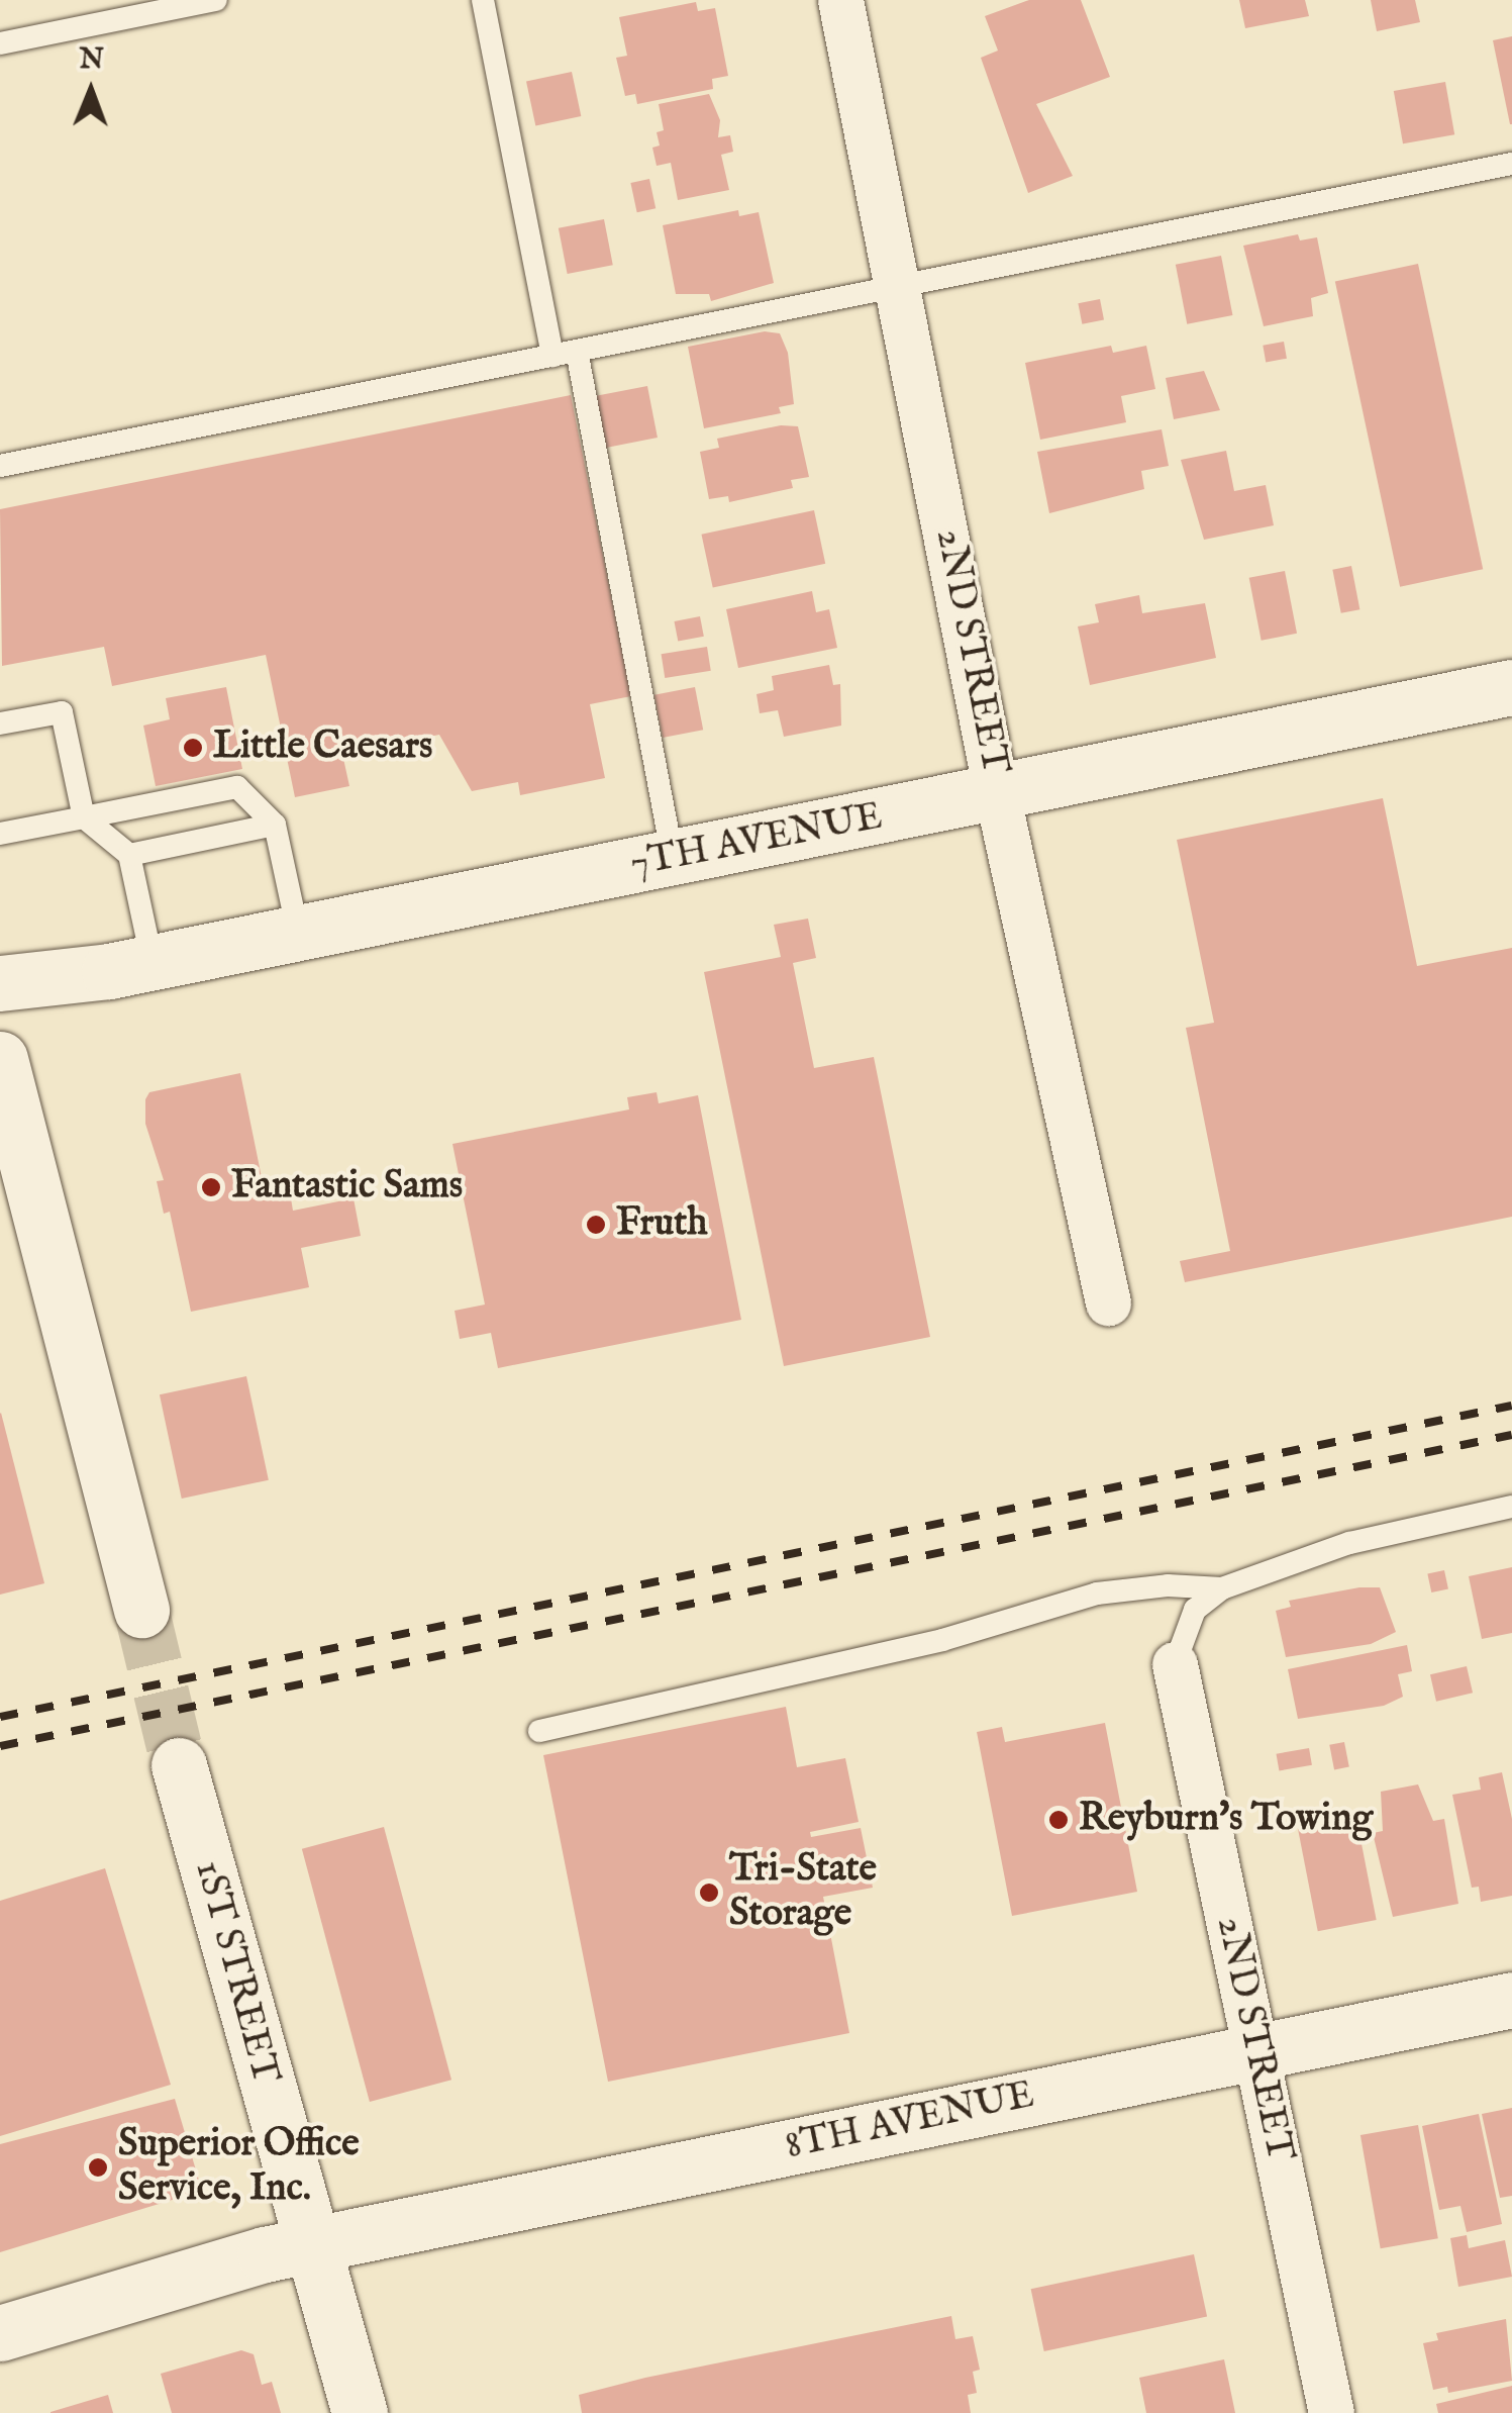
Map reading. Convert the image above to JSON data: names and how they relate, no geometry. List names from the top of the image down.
{
  "streets": {
    "street": [
      "2ND STREET",
      "7TH AVENUE",
      "1ST STREET",
      "8TH AVENUE"
    ]
  },
  "crossings": [
    ["2ND STREET", "7TH AVENUE"],
    ["2ND STREET", "8TH AVENUE"],
    ["1ST STREET", "8TH AVENUE"]
  ],
  "places": [
    "Little Caesars",
    "Fantastic Sams",
    "Fruth",
    "Reyburn's Towing",
    "Tri-State Storage",
    "Superior Office Service, Inc."
  ],
  "north": "top"
}
